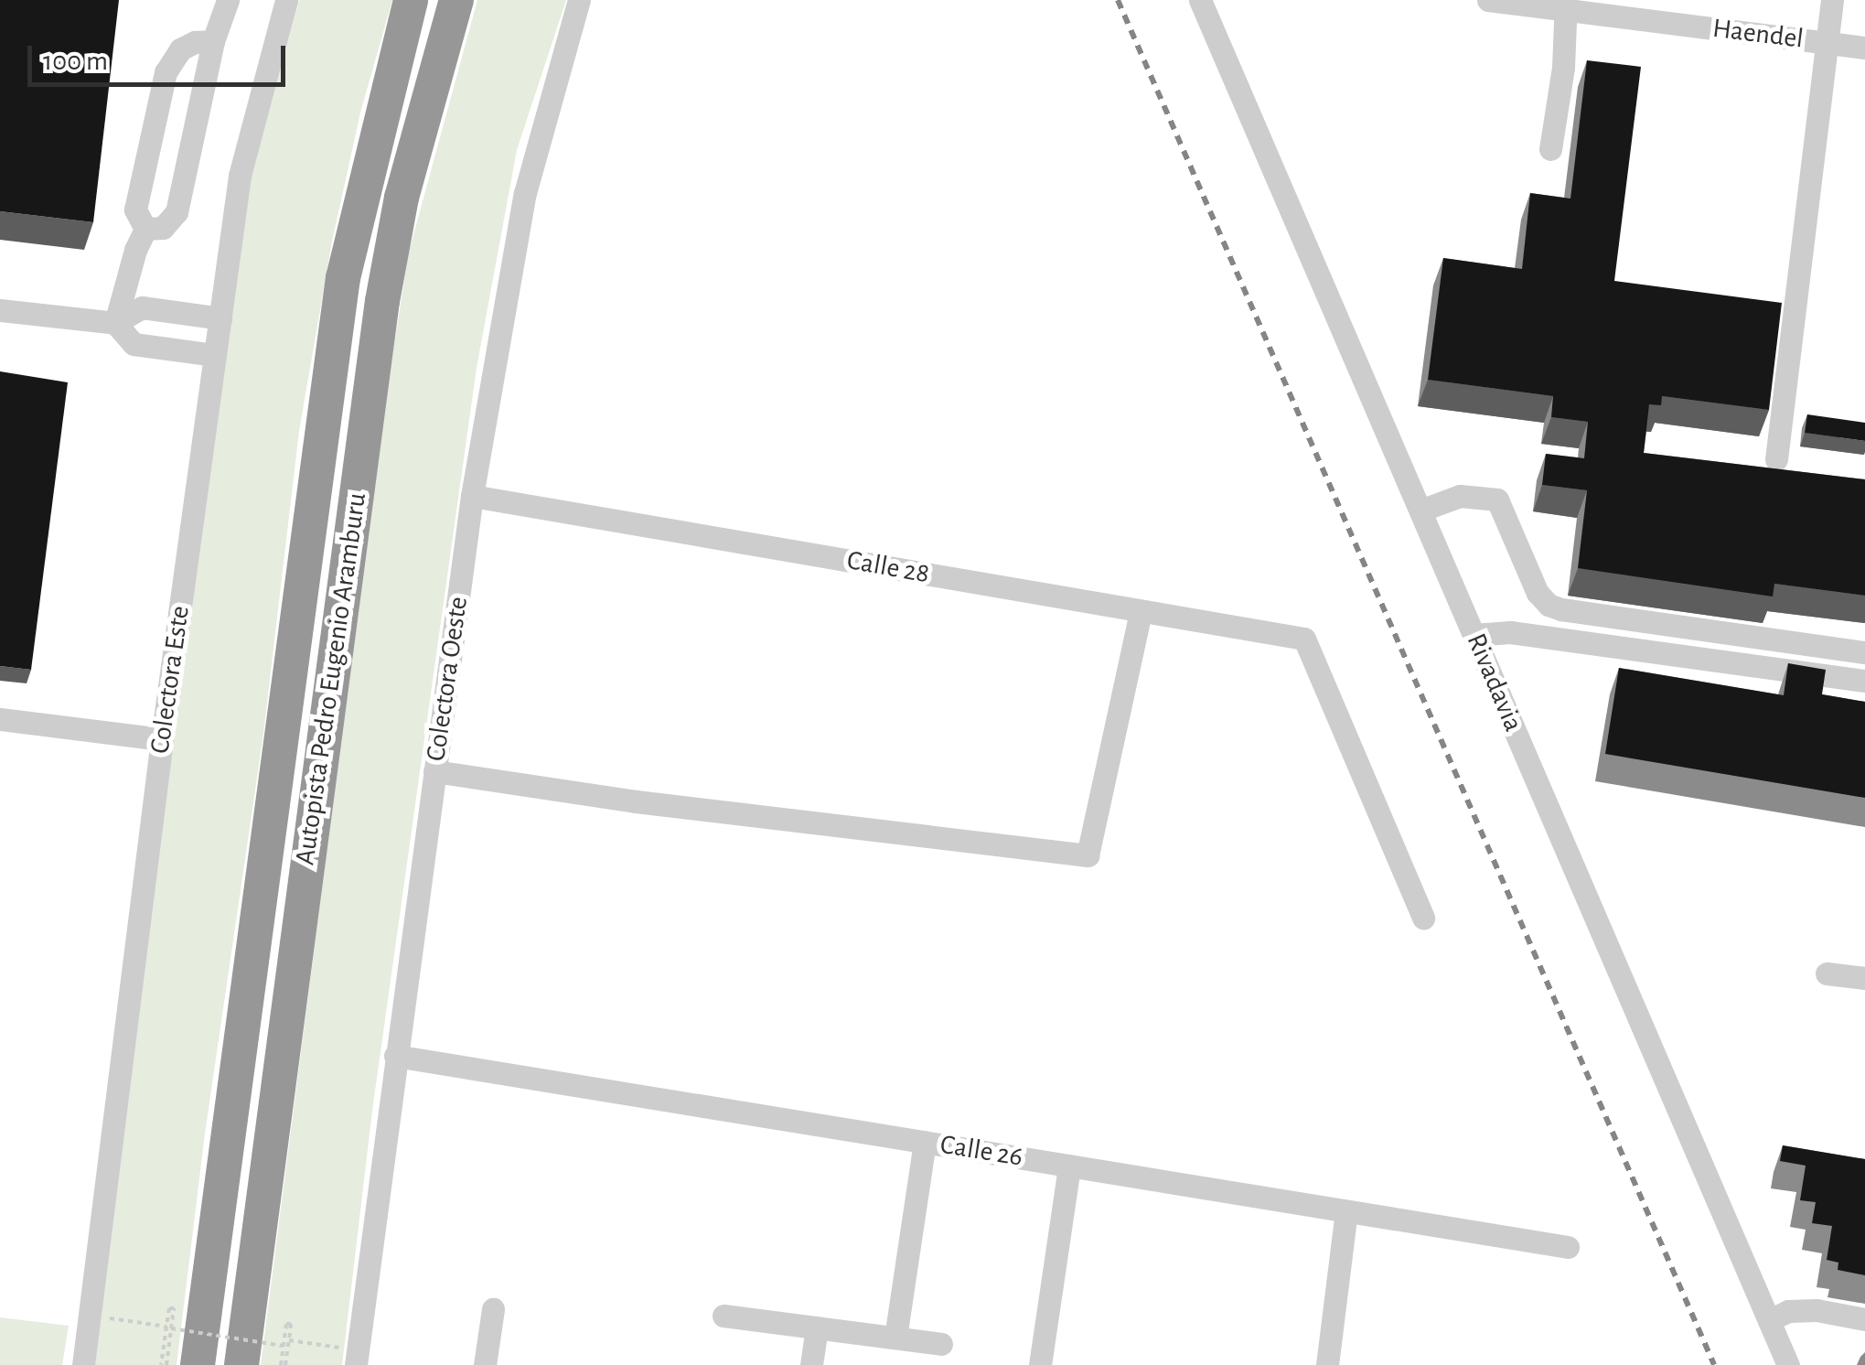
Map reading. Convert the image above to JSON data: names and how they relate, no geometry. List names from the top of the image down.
{
  "streets": {
    "highway": ["Autopista Pedro Eugenio Aramburu"],
    "street": [
      "Haendel",
      "Calle 28",
      "Colectora Oeste",
      "Colectora Este",
      "Rivadavia",
      "Calle 26"
    ]
  },
  "crossings": [
    ["Calle 28", "Colectora Oeste"],
    ["Colectora Oeste", "Calle 26"]
  ],
  "scale_bar": "100 m"
}
